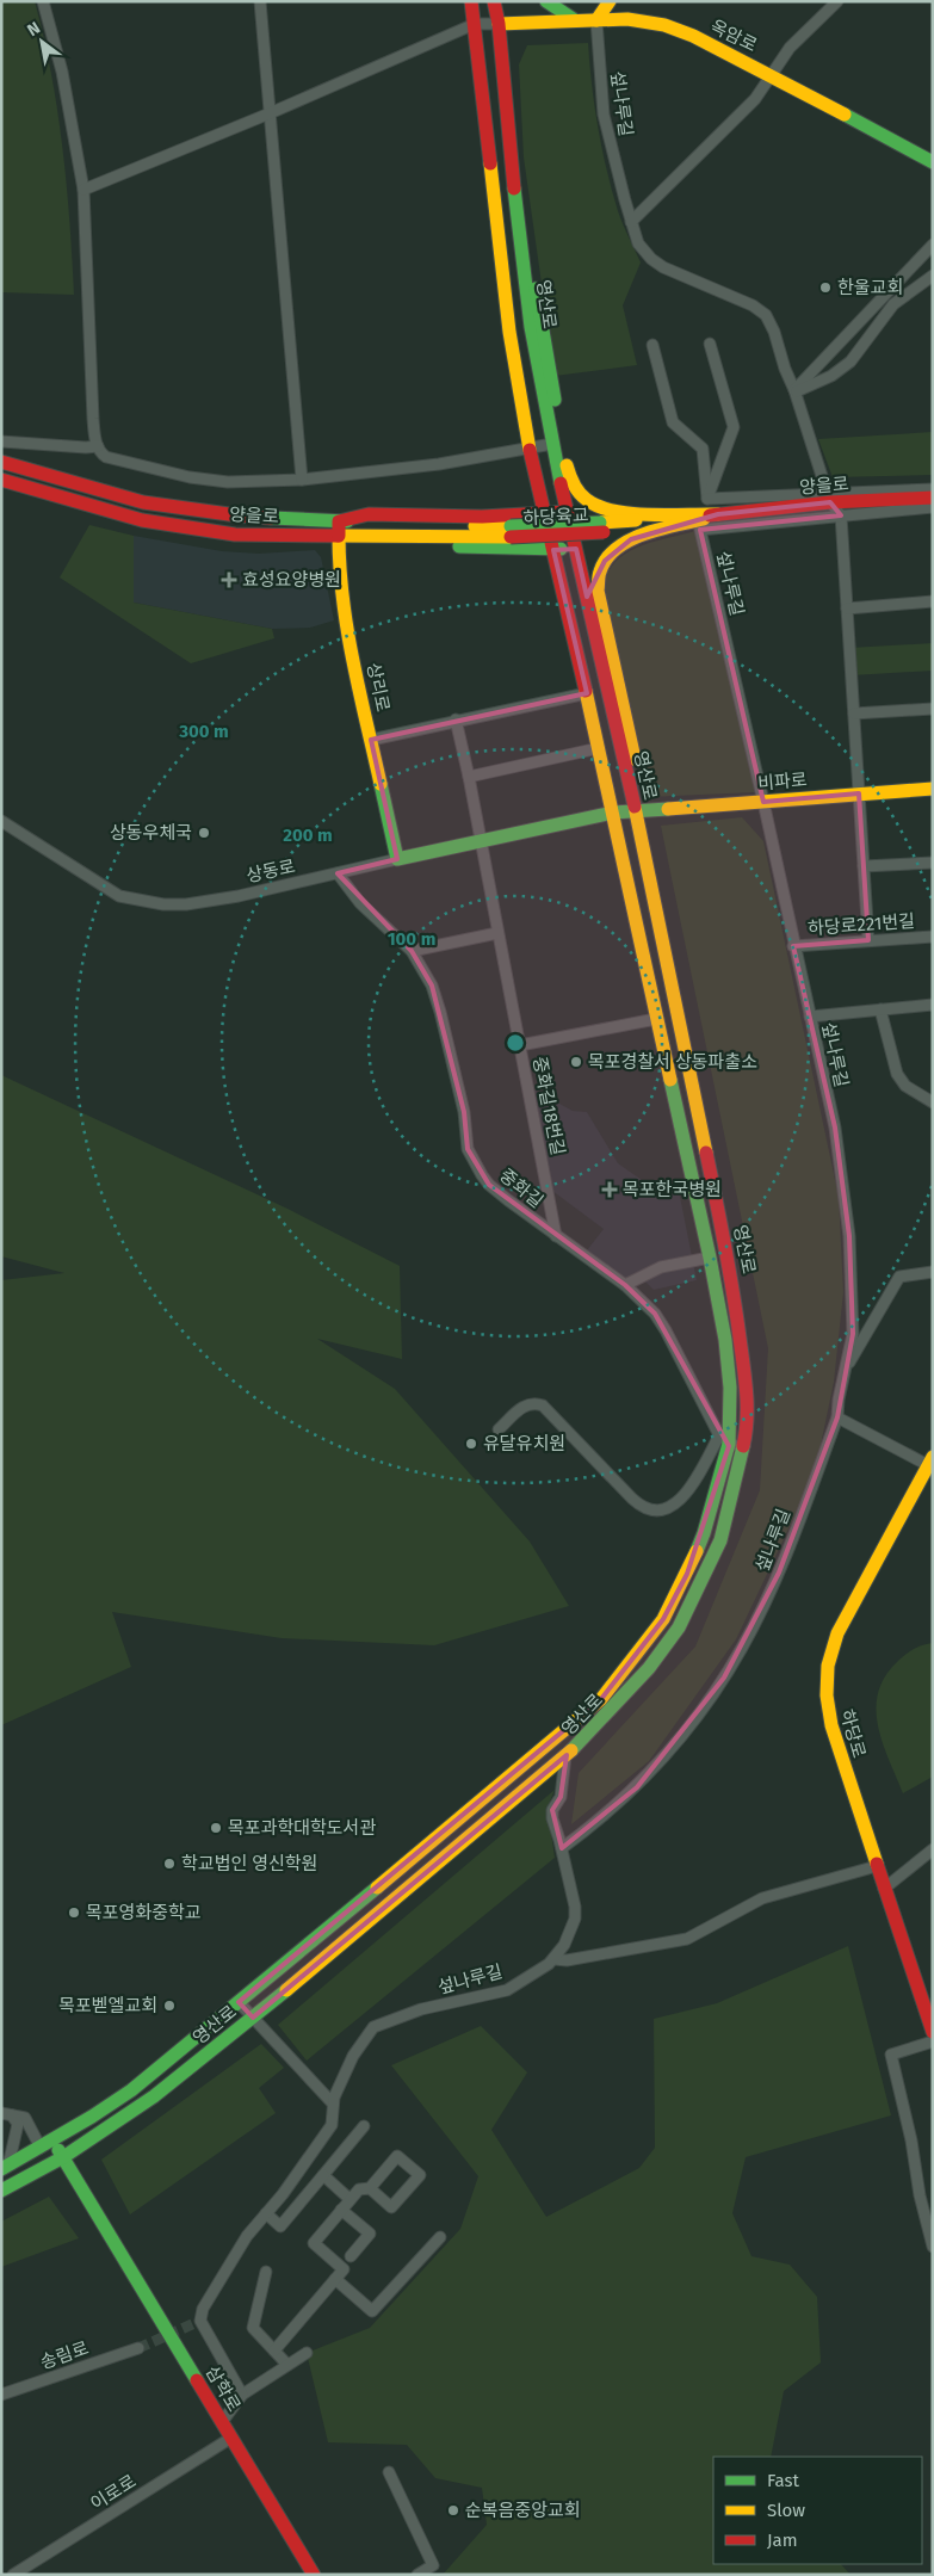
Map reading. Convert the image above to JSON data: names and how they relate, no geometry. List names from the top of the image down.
{
  "streets": {
    "street": [
      "옥암로",
      "섶나루길",
      "영산로",
      "양을로",
      "하당육교",
      "상리로",
      "비파로",
      "상동로",
      "하당로221번길",
      "중화길18번길",
      "중화길",
      "하당로",
      "송림로",
      "삼학로",
      "이로로"
    ]
  },
  "crossings": [
    ["옥암로", "섶나루길"],
    ["옥암로", "영산로"],
    ["섶나루길", "양을로"],
    ["섶나루길", "비파로"],
    ["섶나루길", "하당로221번길"],
    ["영산로", "비파로"],
    ["영산로", "상동로"],
    ["영산로", "중화길"],
    ["영산로", "삼학로"],
    ["양을로", "하당육교"],
    ["양을로", "상리로"],
    ["상리로", "상동로"],
    ["비파로", "상동로"],
    ["상동로", "중화길18번길"],
    ["상동로", "중화길"],
    ["중화길18번길", "중화길"],
    ["삼학로", "이로로"]
  ],
  "places": {
    "other": [
      "한울교회",
      "상동우체국",
      "목포경찰서 상동파출소",
      "유달유치원",
      "목포과학대학도서관",
      "학교법인 영신학원",
      "목포영화중학교",
      "목포벧엘교회",
      "순복음중앙교회"
    ],
    "health": ["효성요양병원", "목포한국병원"]
  },
  "legend": ["Fast", "Slow", "Jam"],
  "north": "top left",
  "rings": ["300 m", "200 m", "100 m"]
}
